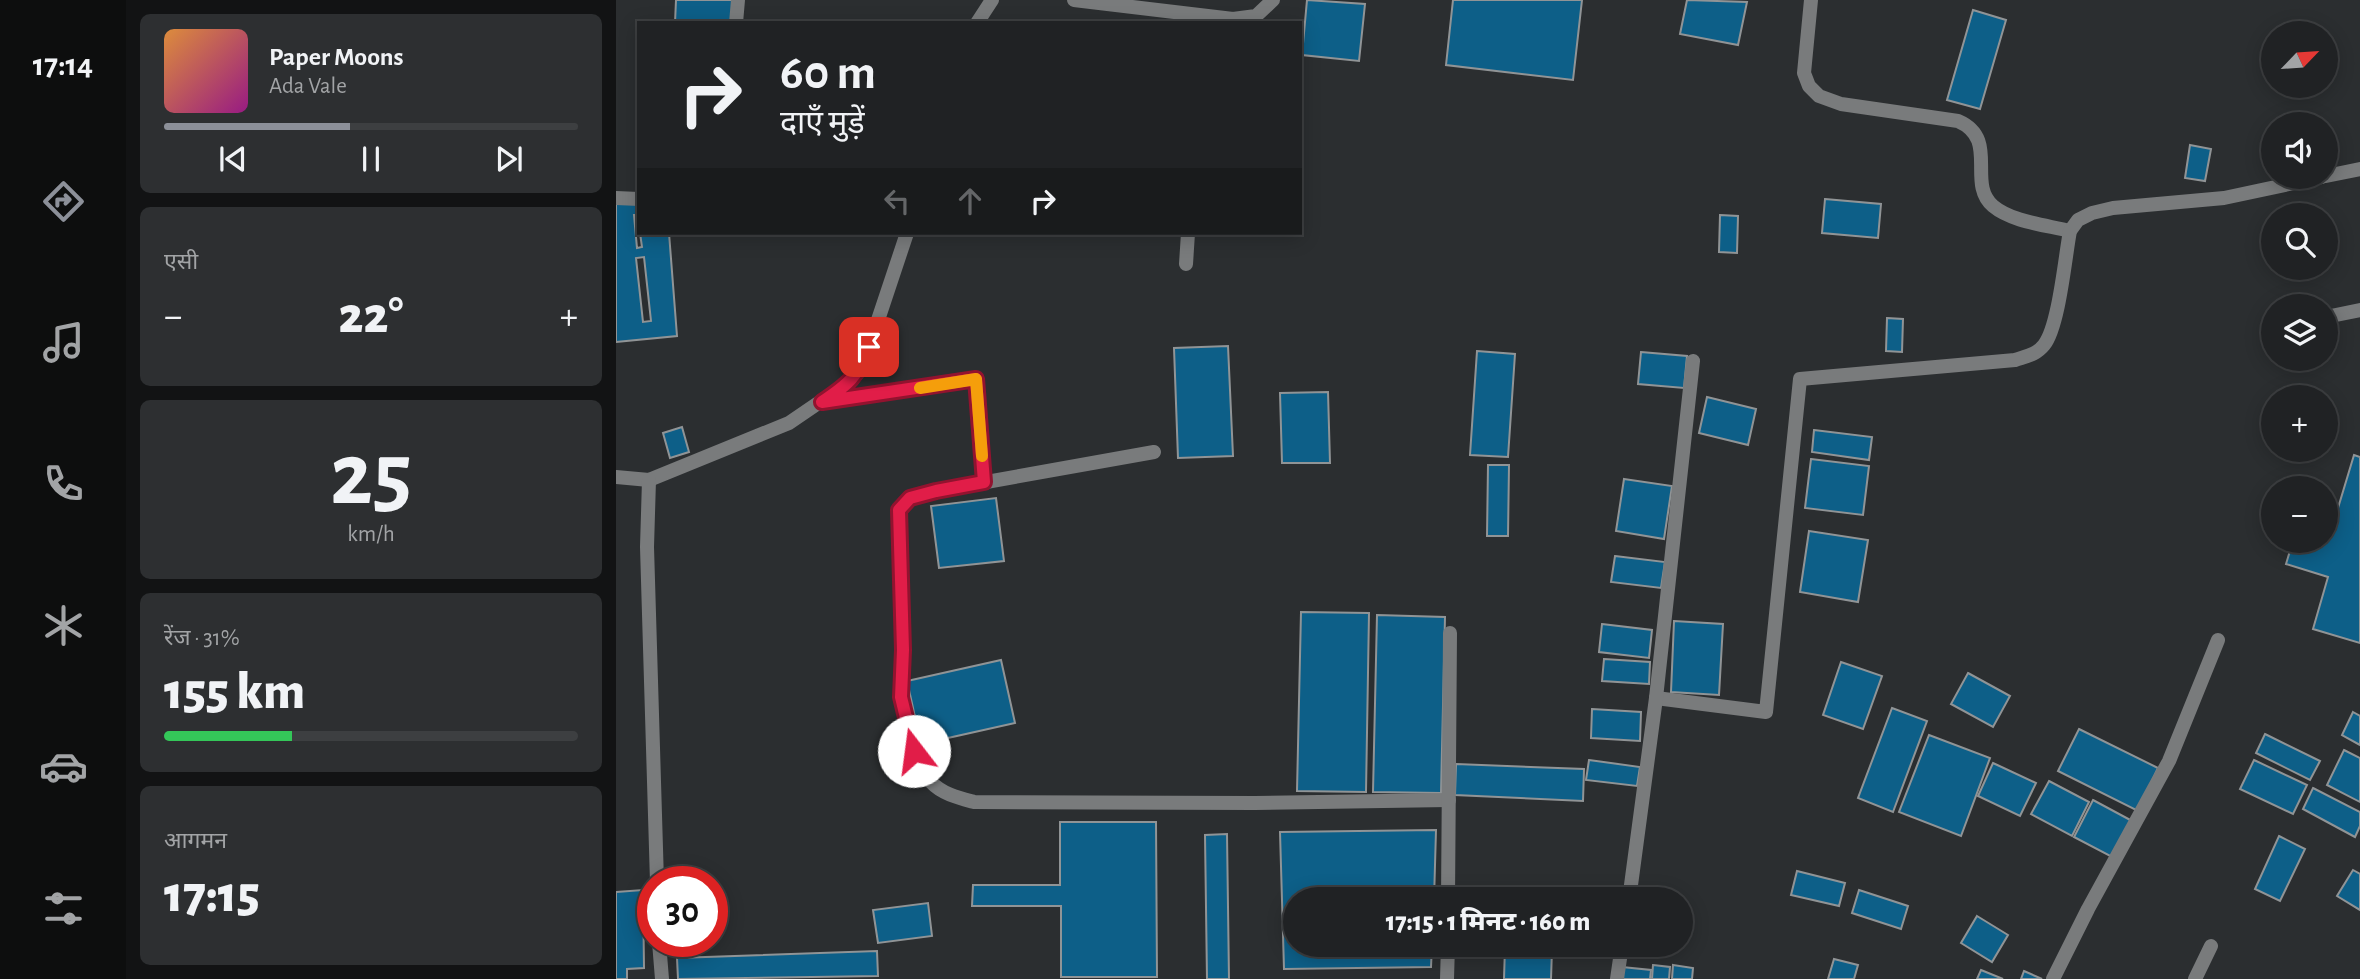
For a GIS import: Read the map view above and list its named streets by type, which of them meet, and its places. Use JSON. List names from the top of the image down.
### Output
{
  "north": "top right",
  "page": {
    "tabs": "17:14",
    "map_buttons": ["+", "−"],
    "turn": ["60 m", "दाएँ मुड़ें"],
    "song": ["Paper Moons", "Ada Vale"],
    "tile": [
      "एसी",
      ["25", "km/h"],
      ["रेंज · 31%", "155 km"],
      ["आगमन", "17:15"]
    ],
    "heat": ["−", "22°", "+"],
    "limit": "30",
    "trip": "17:15 · 1 मिनट · 160 m"
  }
}
